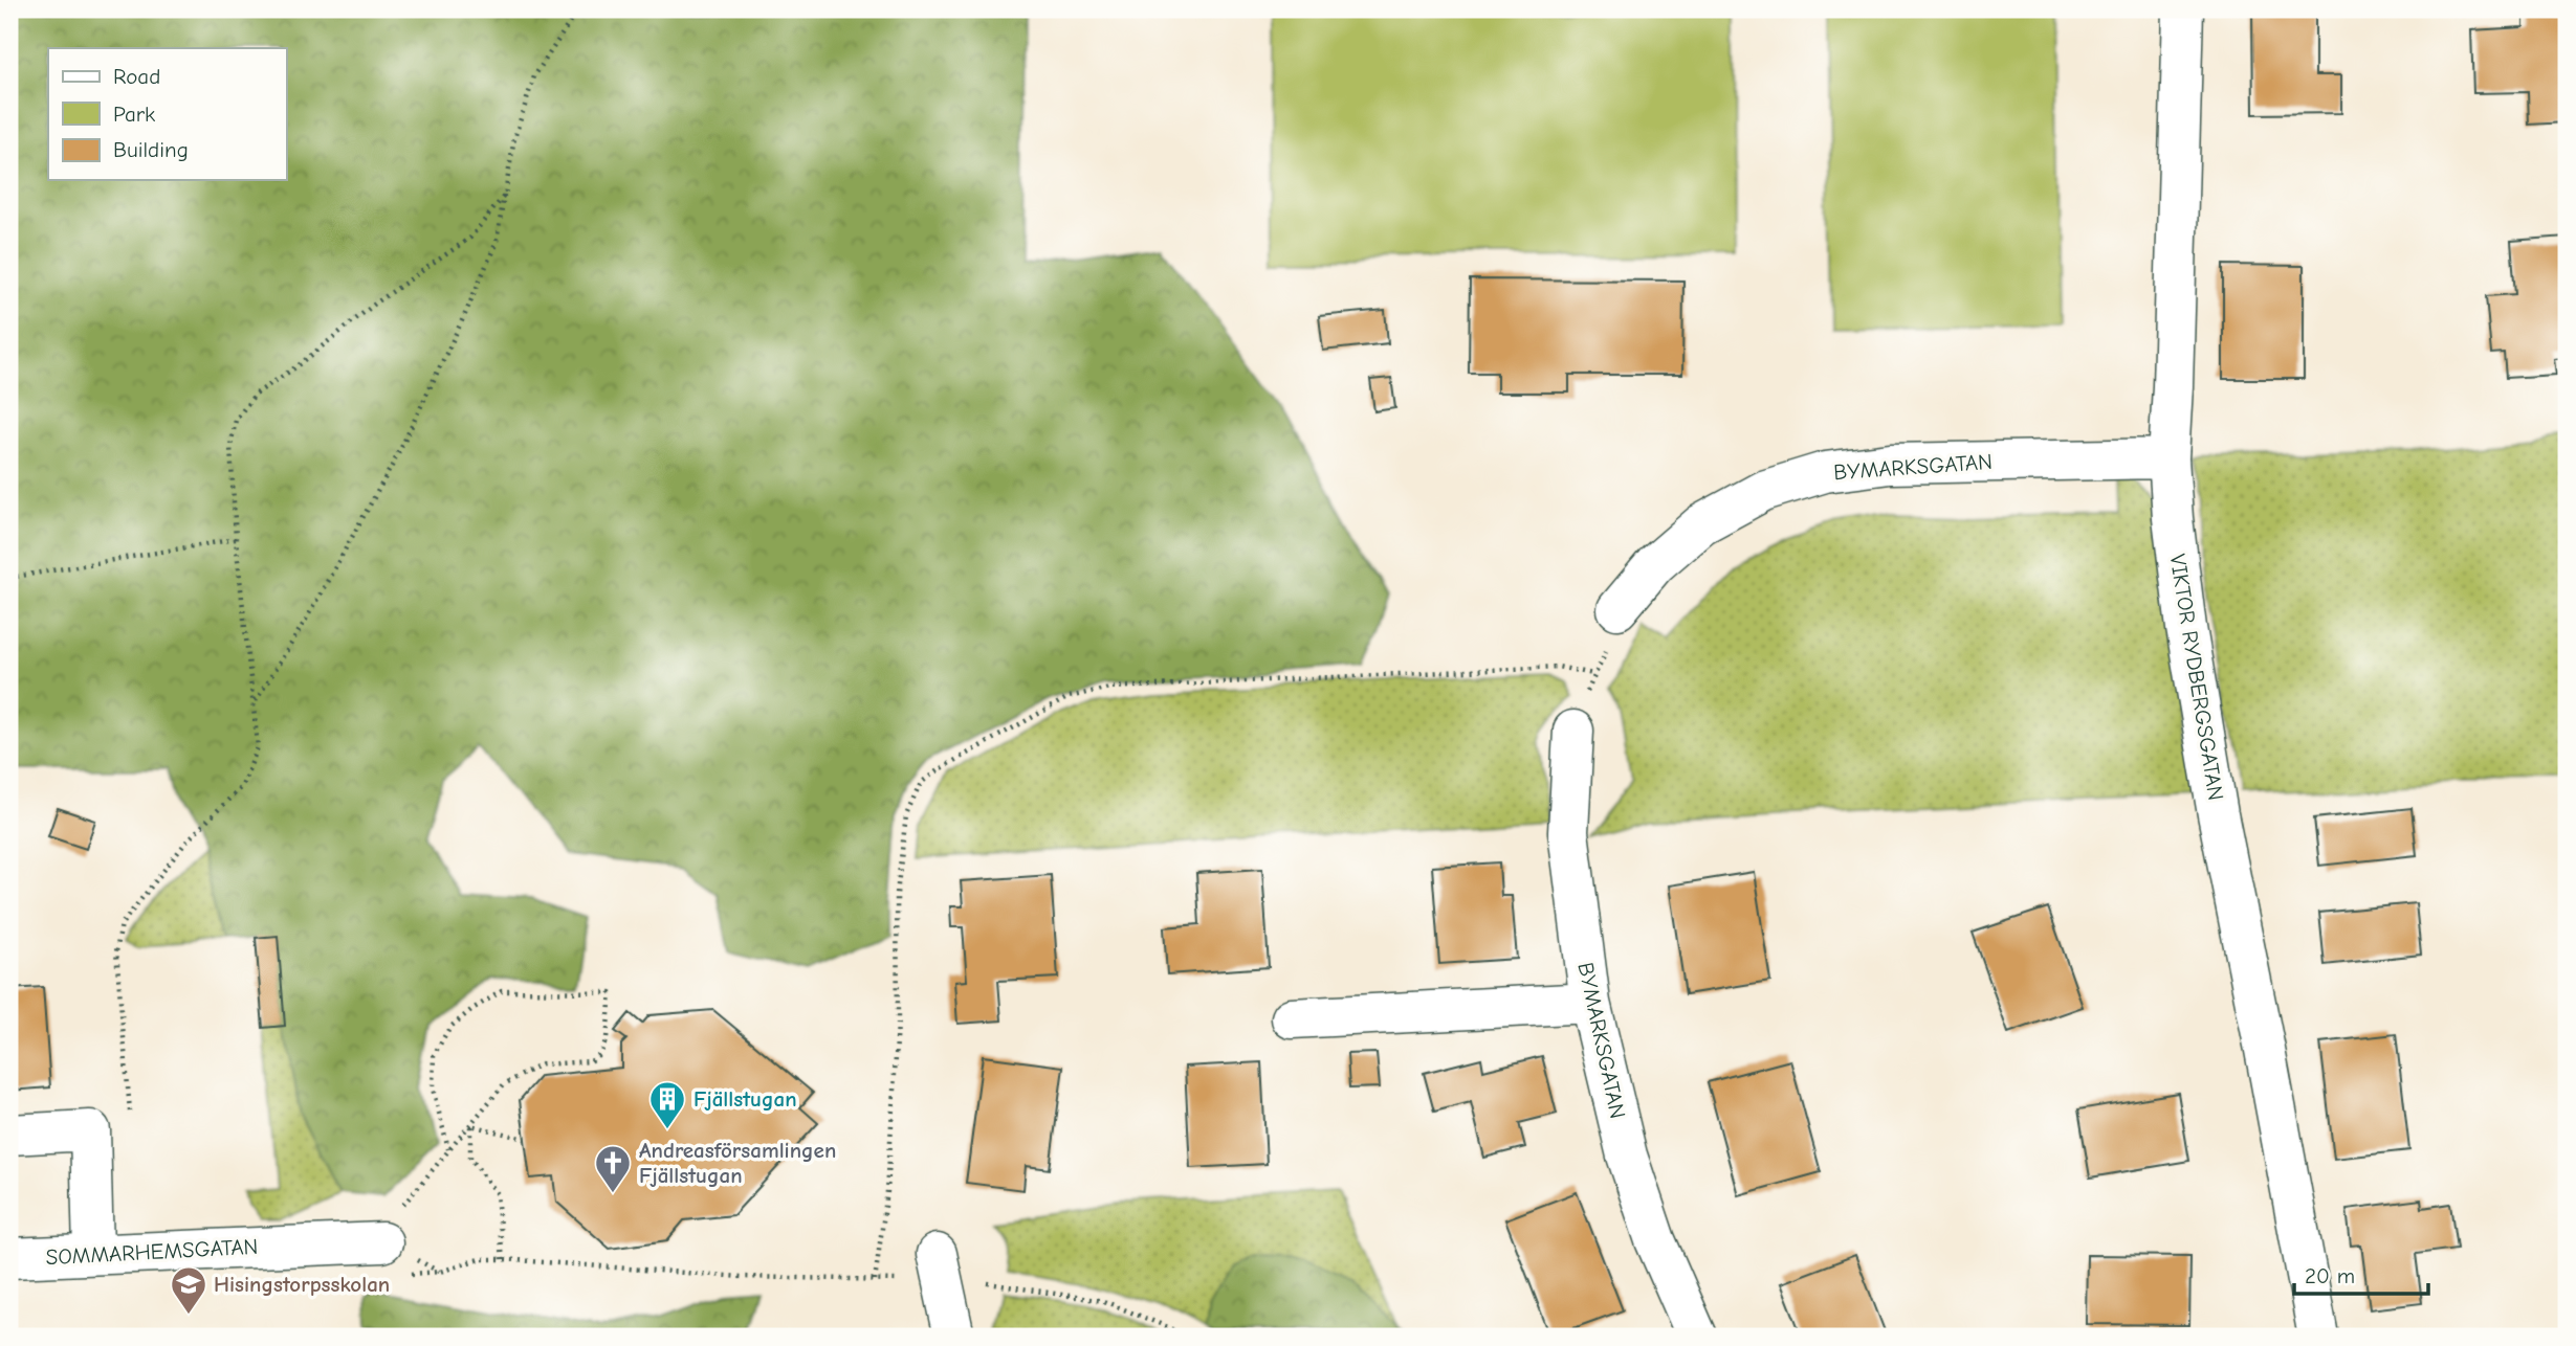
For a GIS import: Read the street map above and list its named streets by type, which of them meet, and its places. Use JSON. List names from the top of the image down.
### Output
{
  "streets": {
    "street": ["BYMARKSGATAN", "VIKTOR RYDBERGSGATAN", "SOMMARHEMSGATAN"]
  },
  "crossings": [
    ["BYMARKSGATAN", "VIKTOR RYDBERGSGATAN"]
  ],
  "places": {
    "building": ["Fjällstugan"],
    "church": ["Andreasförsamlingen Fjällstugan"],
    "school or university": ["Hisingstorpsskolan"]
  },
  "legend": ["Road", "Park", "Building"],
  "scale_bar": "20 m"
}
